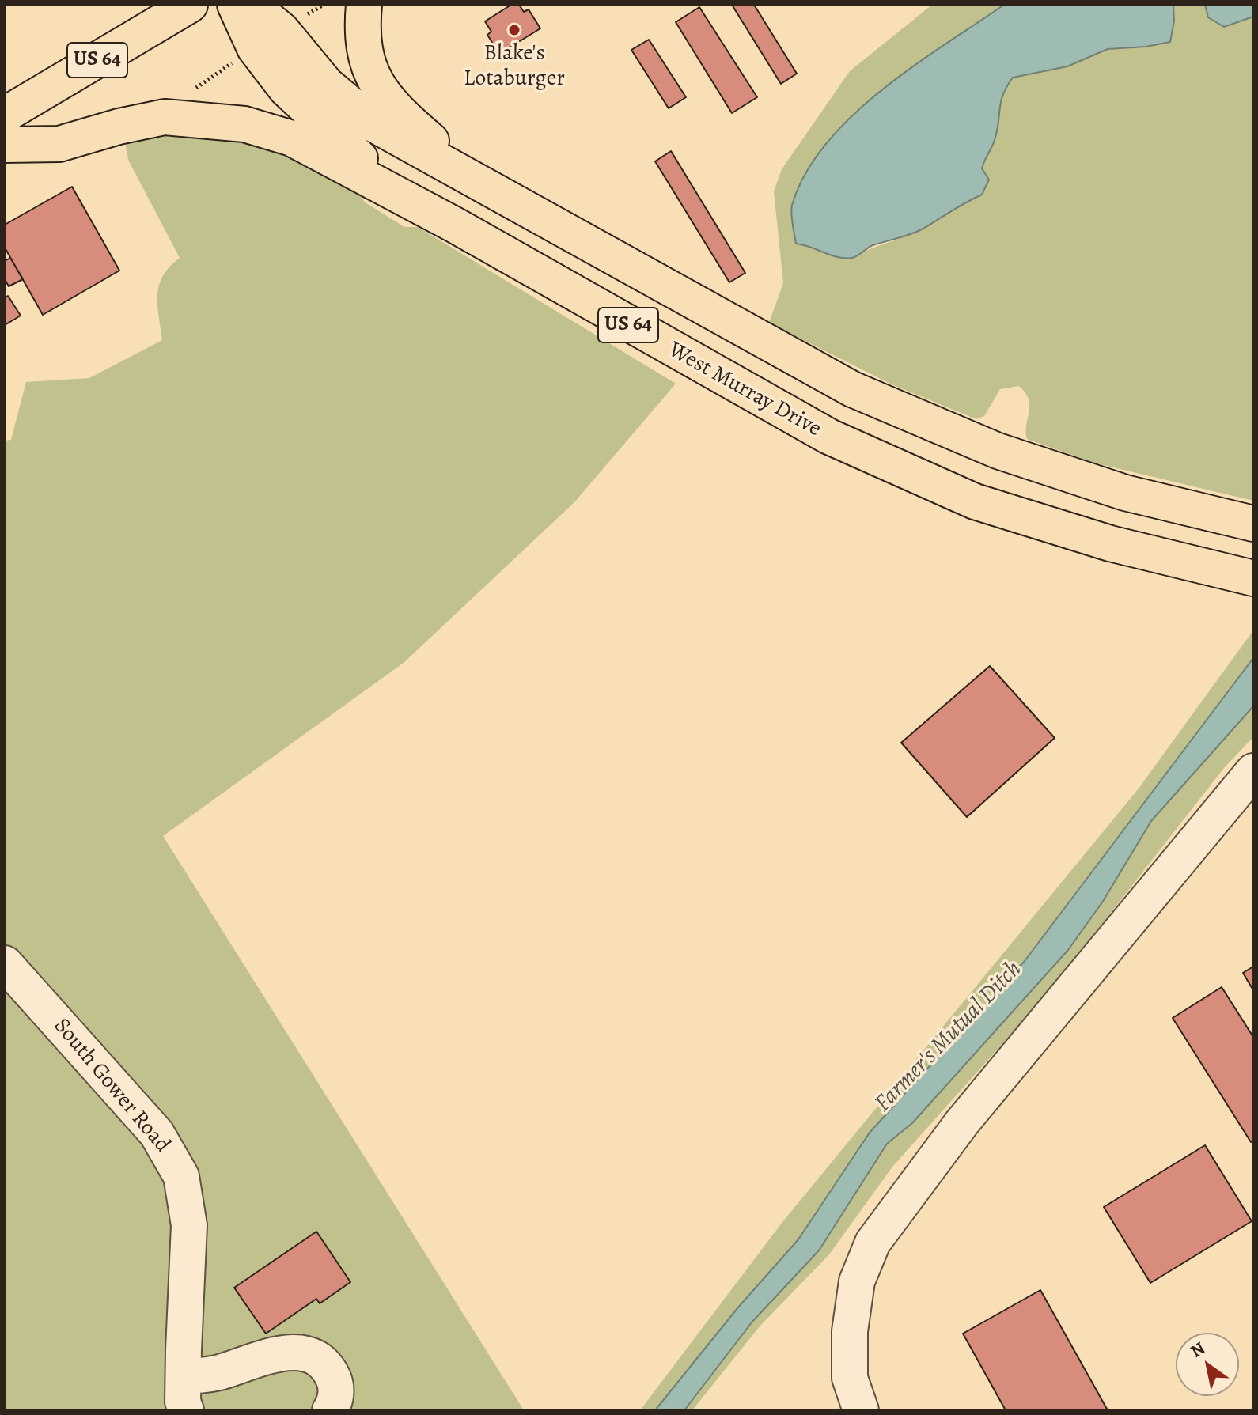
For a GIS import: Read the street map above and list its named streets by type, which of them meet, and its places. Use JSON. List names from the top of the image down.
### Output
{
  "streets": {
    "highway": ["US 64", "West Murray Drive"],
    "lane": ["South Gower Road"]
  },
  "water": ["Farmer's Mutual Ditch"],
  "places": ["Blake's Lotaburger"],
  "north": "top left"
}
